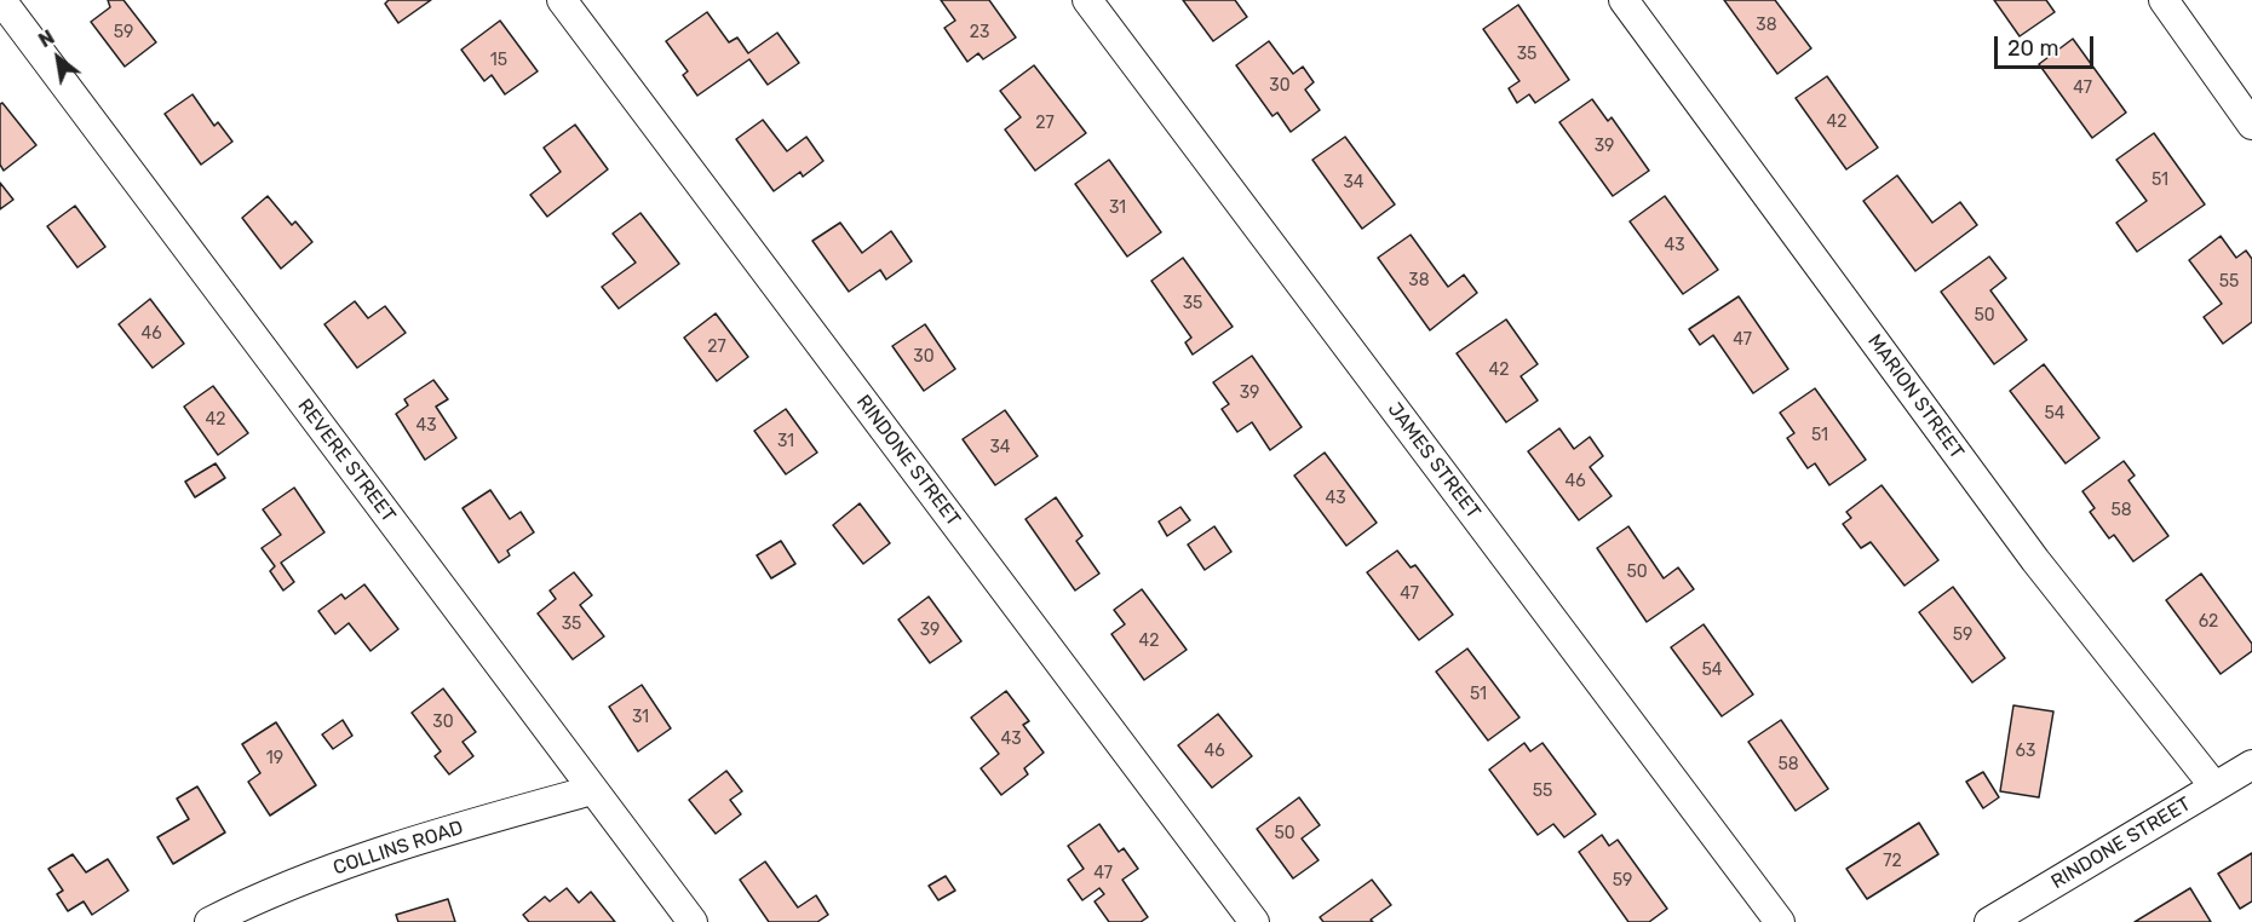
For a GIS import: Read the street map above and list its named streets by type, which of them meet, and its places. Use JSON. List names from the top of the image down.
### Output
{
  "streets": {
    "street": [
      "MARION STREET",
      "REVERE STREET",
      "RINDONE STREET",
      "JAMES STREET",
      "COLLINS ROAD"
    ]
  },
  "crossings": [
    ["MARION STREET", "RINDONE STREET"],
    ["REVERE STREET", "COLLINS ROAD"]
  ],
  "house_numbers": [
    "38",
    "59",
    "23",
    "35",
    "15",
    "30",
    "47",
    "42",
    "27",
    "39",
    "51",
    "34",
    "31",
    "43",
    "38",
    "55",
    "35",
    "50",
    "46",
    "47",
    "27",
    "30",
    "42",
    "39",
    "54",
    "42",
    "43",
    "51",
    "31",
    "34",
    "46",
    "43",
    "58",
    "50",
    "47",
    "62",
    "35",
    "39",
    "59",
    "42",
    "54",
    "51",
    "31",
    "30",
    "43",
    "46",
    "63",
    "19",
    "58",
    "55",
    "50",
    "72",
    "47",
    "59"
  ],
  "scale_bar": "20 m",
  "north": "top left"
}
